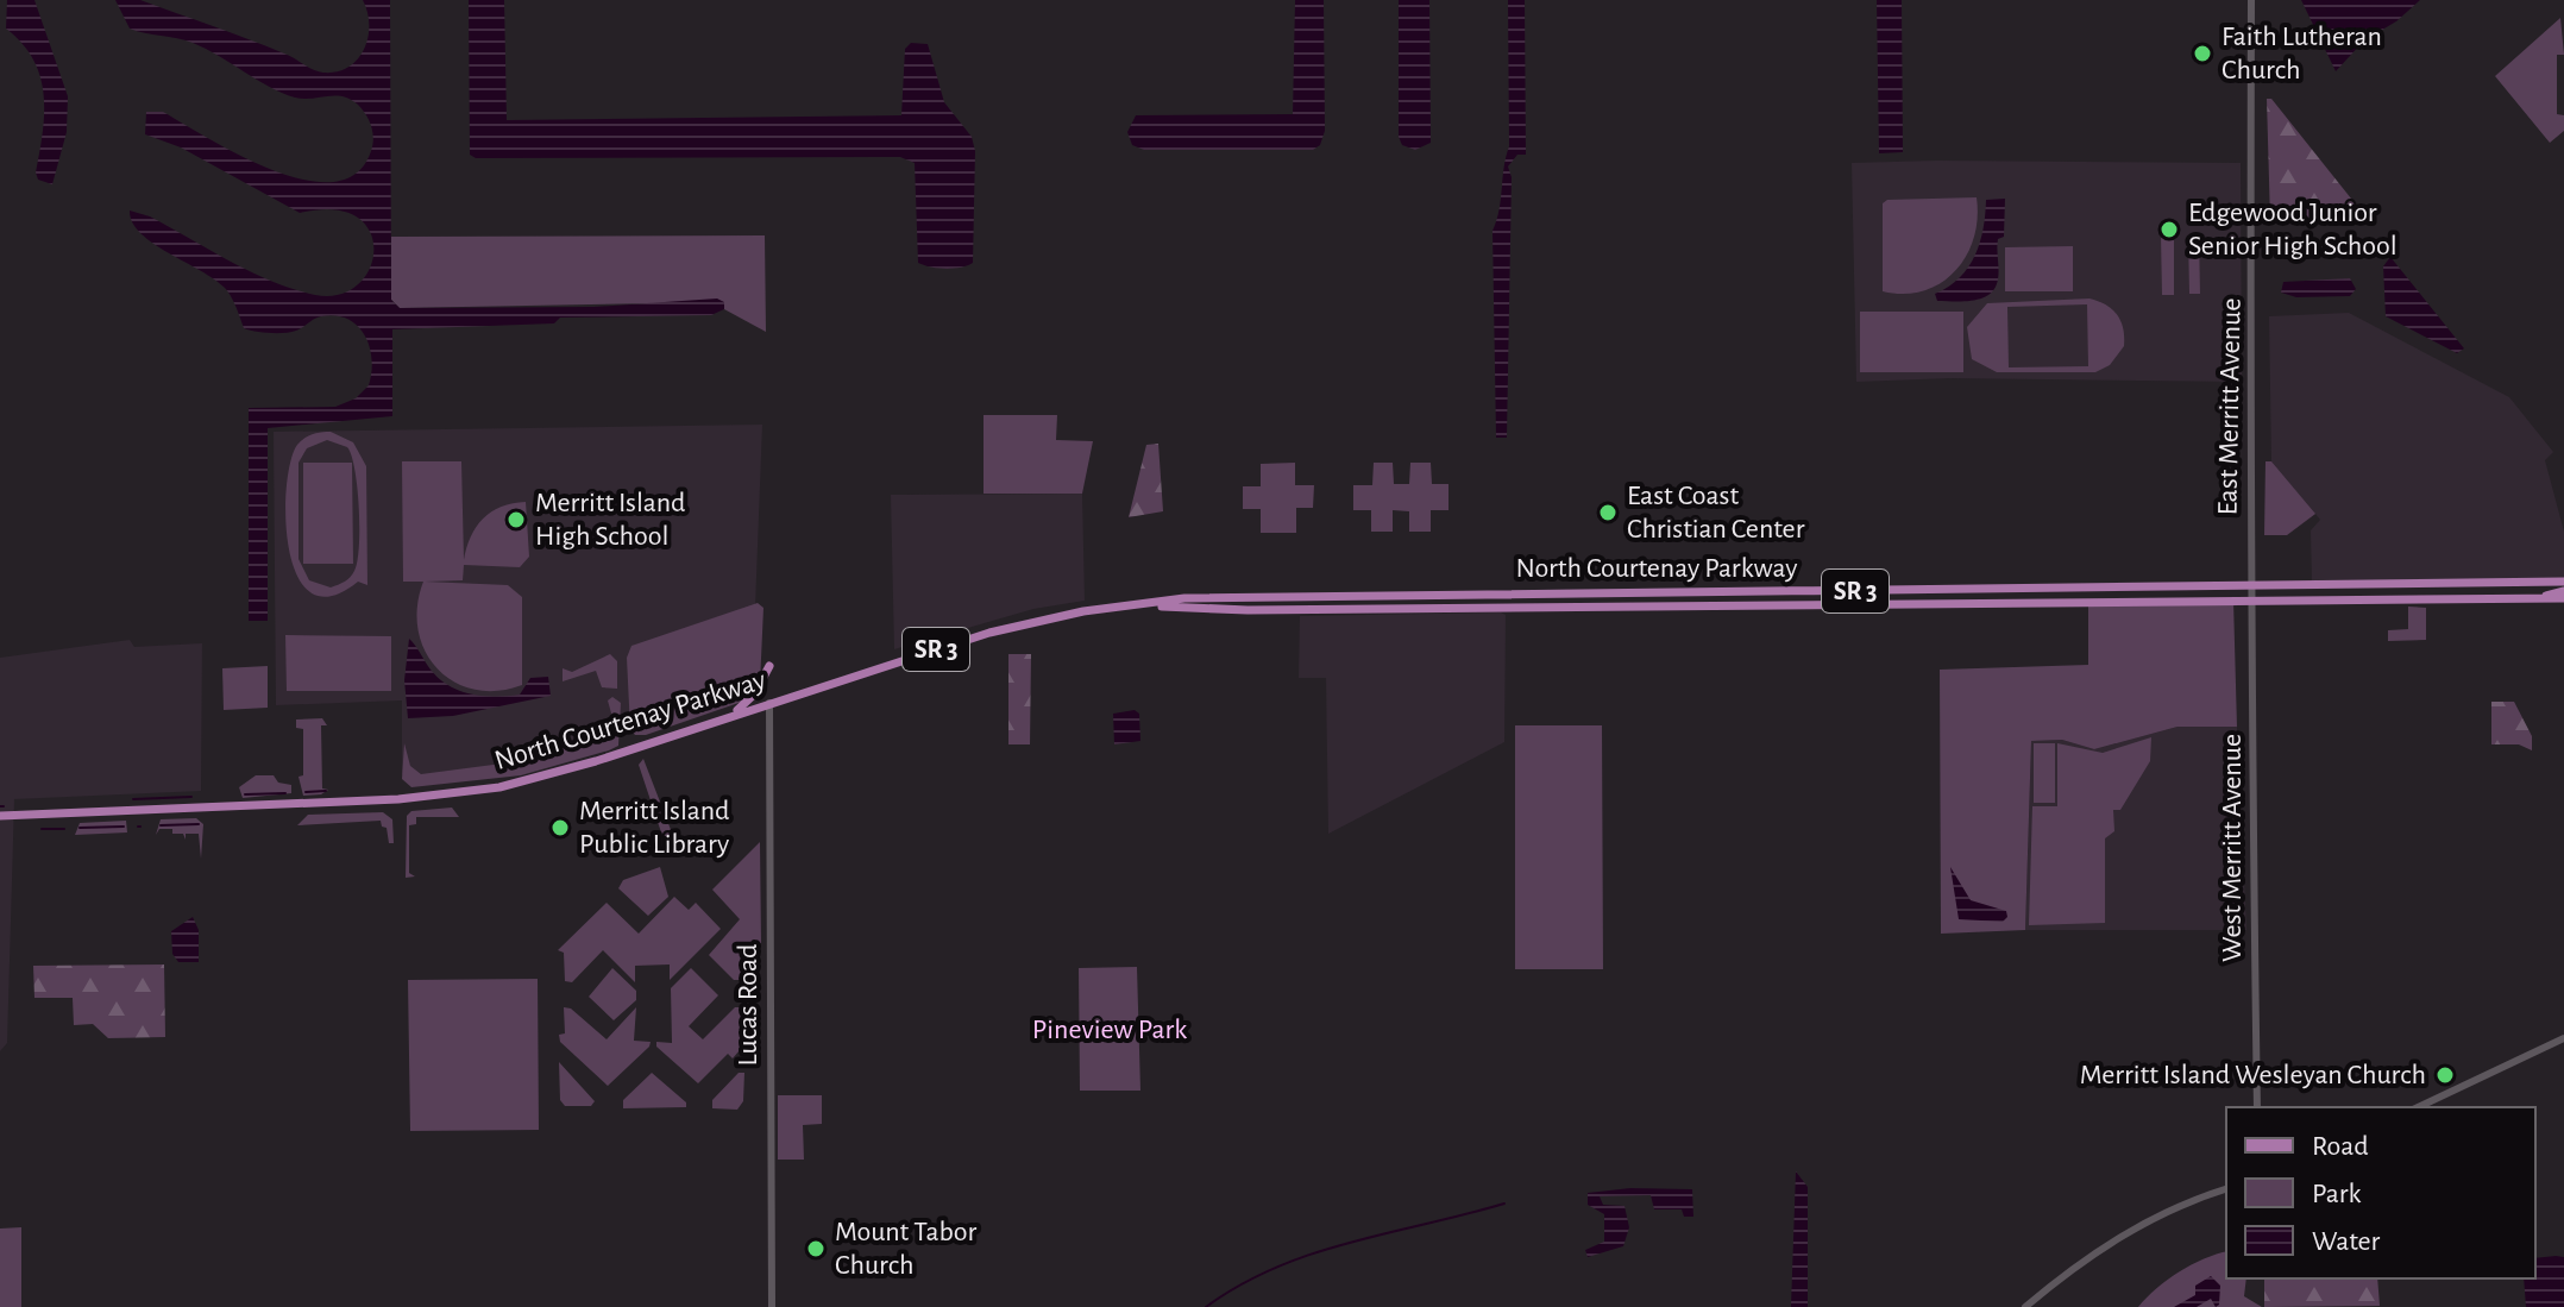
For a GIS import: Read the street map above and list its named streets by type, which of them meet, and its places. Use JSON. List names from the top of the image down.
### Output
{
  "streets": {
    "main road": ["North Courtenay Parkway", "SR 3"],
    "street": ["East Merritt Avenue", "West Merritt Avenue", "Lucas Road"]
  },
  "crossings": [
    ["East Merritt Avenue", "North Courtenay Parkway"],
    ["East Merritt Avenue", "West Merritt Avenue"],
    ["North Courtenay Parkway", "West Merritt Avenue"],
    ["North Courtenay Parkway", "Lucas Road"]
  ],
  "parks": ["Pineview Park"],
  "places": [
    "Faith Lutheran Church",
    "Edgewood Junior Senior High School",
    "East Coast Christian Center",
    "Merritt Island High School",
    "Merritt Island Public Library",
    "Merritt Island Wesleyan Church",
    "Mount Tabor Church"
  ],
  "legend": ["Road", "Park", "Water"]
}
